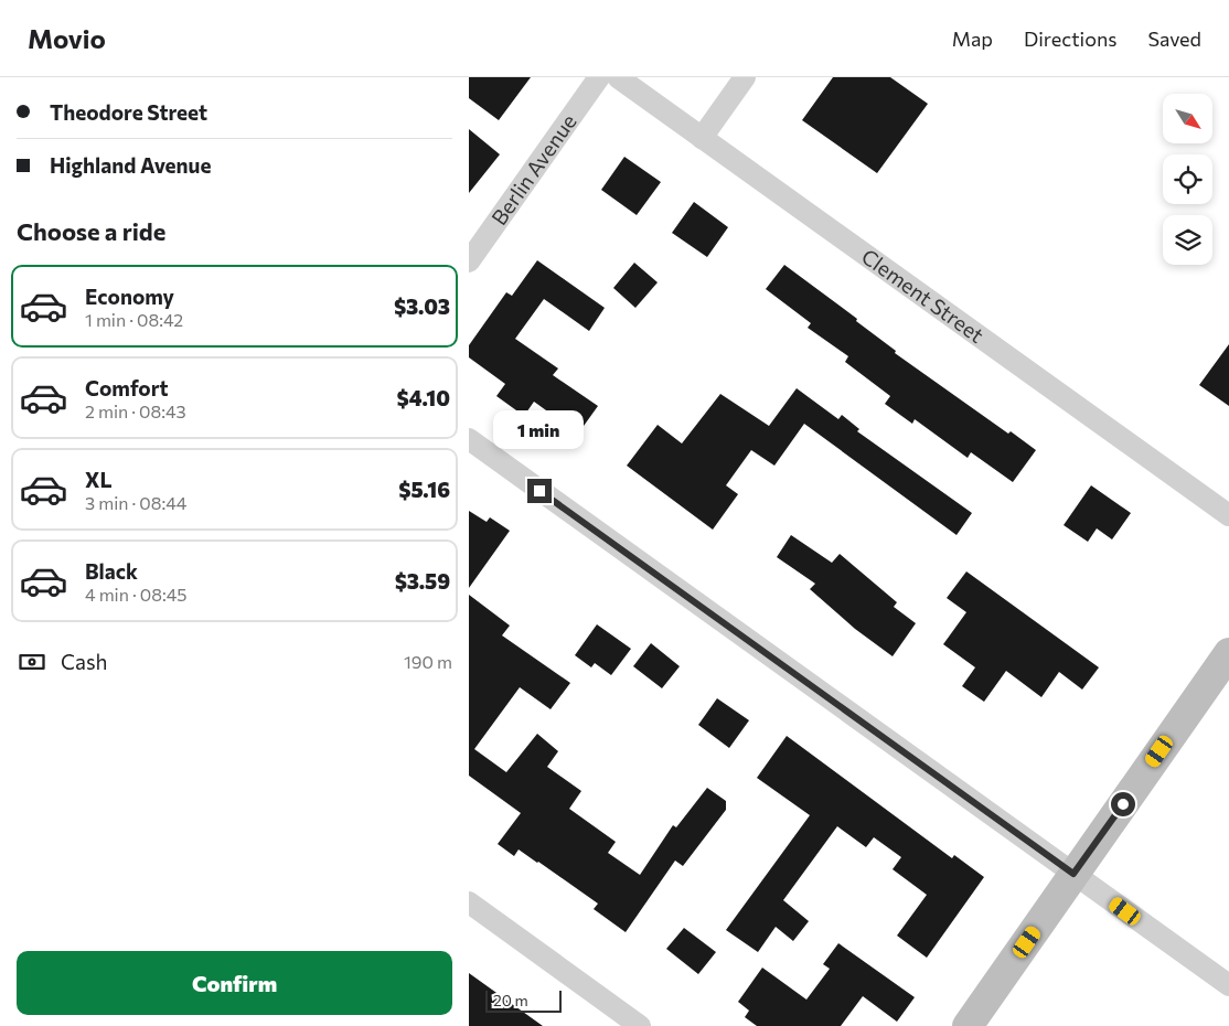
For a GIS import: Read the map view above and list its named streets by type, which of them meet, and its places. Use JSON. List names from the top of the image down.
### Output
{
  "streets": {
    "street": ["Berlin Avenue", "Clement Street"]
  },
  "scale_bar": "20 m",
  "north": "bottom right",
  "page": {
    "header": "Movio",
    "nav": ["Map", "Directions", "Saved"],
    "banner": ["Theodore Street", "Highland Avenue"],
    "heading": "Choose a ride",
    "list": [
      {
        "name": "Economy",
        "note": "1 min · 08:42",
        "value": "$3.03"
      },
      {
        "name": "Comfort",
        "note": "2 min · 08:43",
        "value": "$4.10"
      },
      {
        "name": "XL",
        "note": "3 min · 08:44",
        "value": "$5.16"
      },
      {
        "name": "Black",
        "note": "4 min · 08:45",
        "value": "$3.59"
      }
    ],
    "bubble": "1 min",
    "pay": ["Cash", "190 m"],
    "buttons": "Confirm",
    "scale": "20 m"
  }
}
